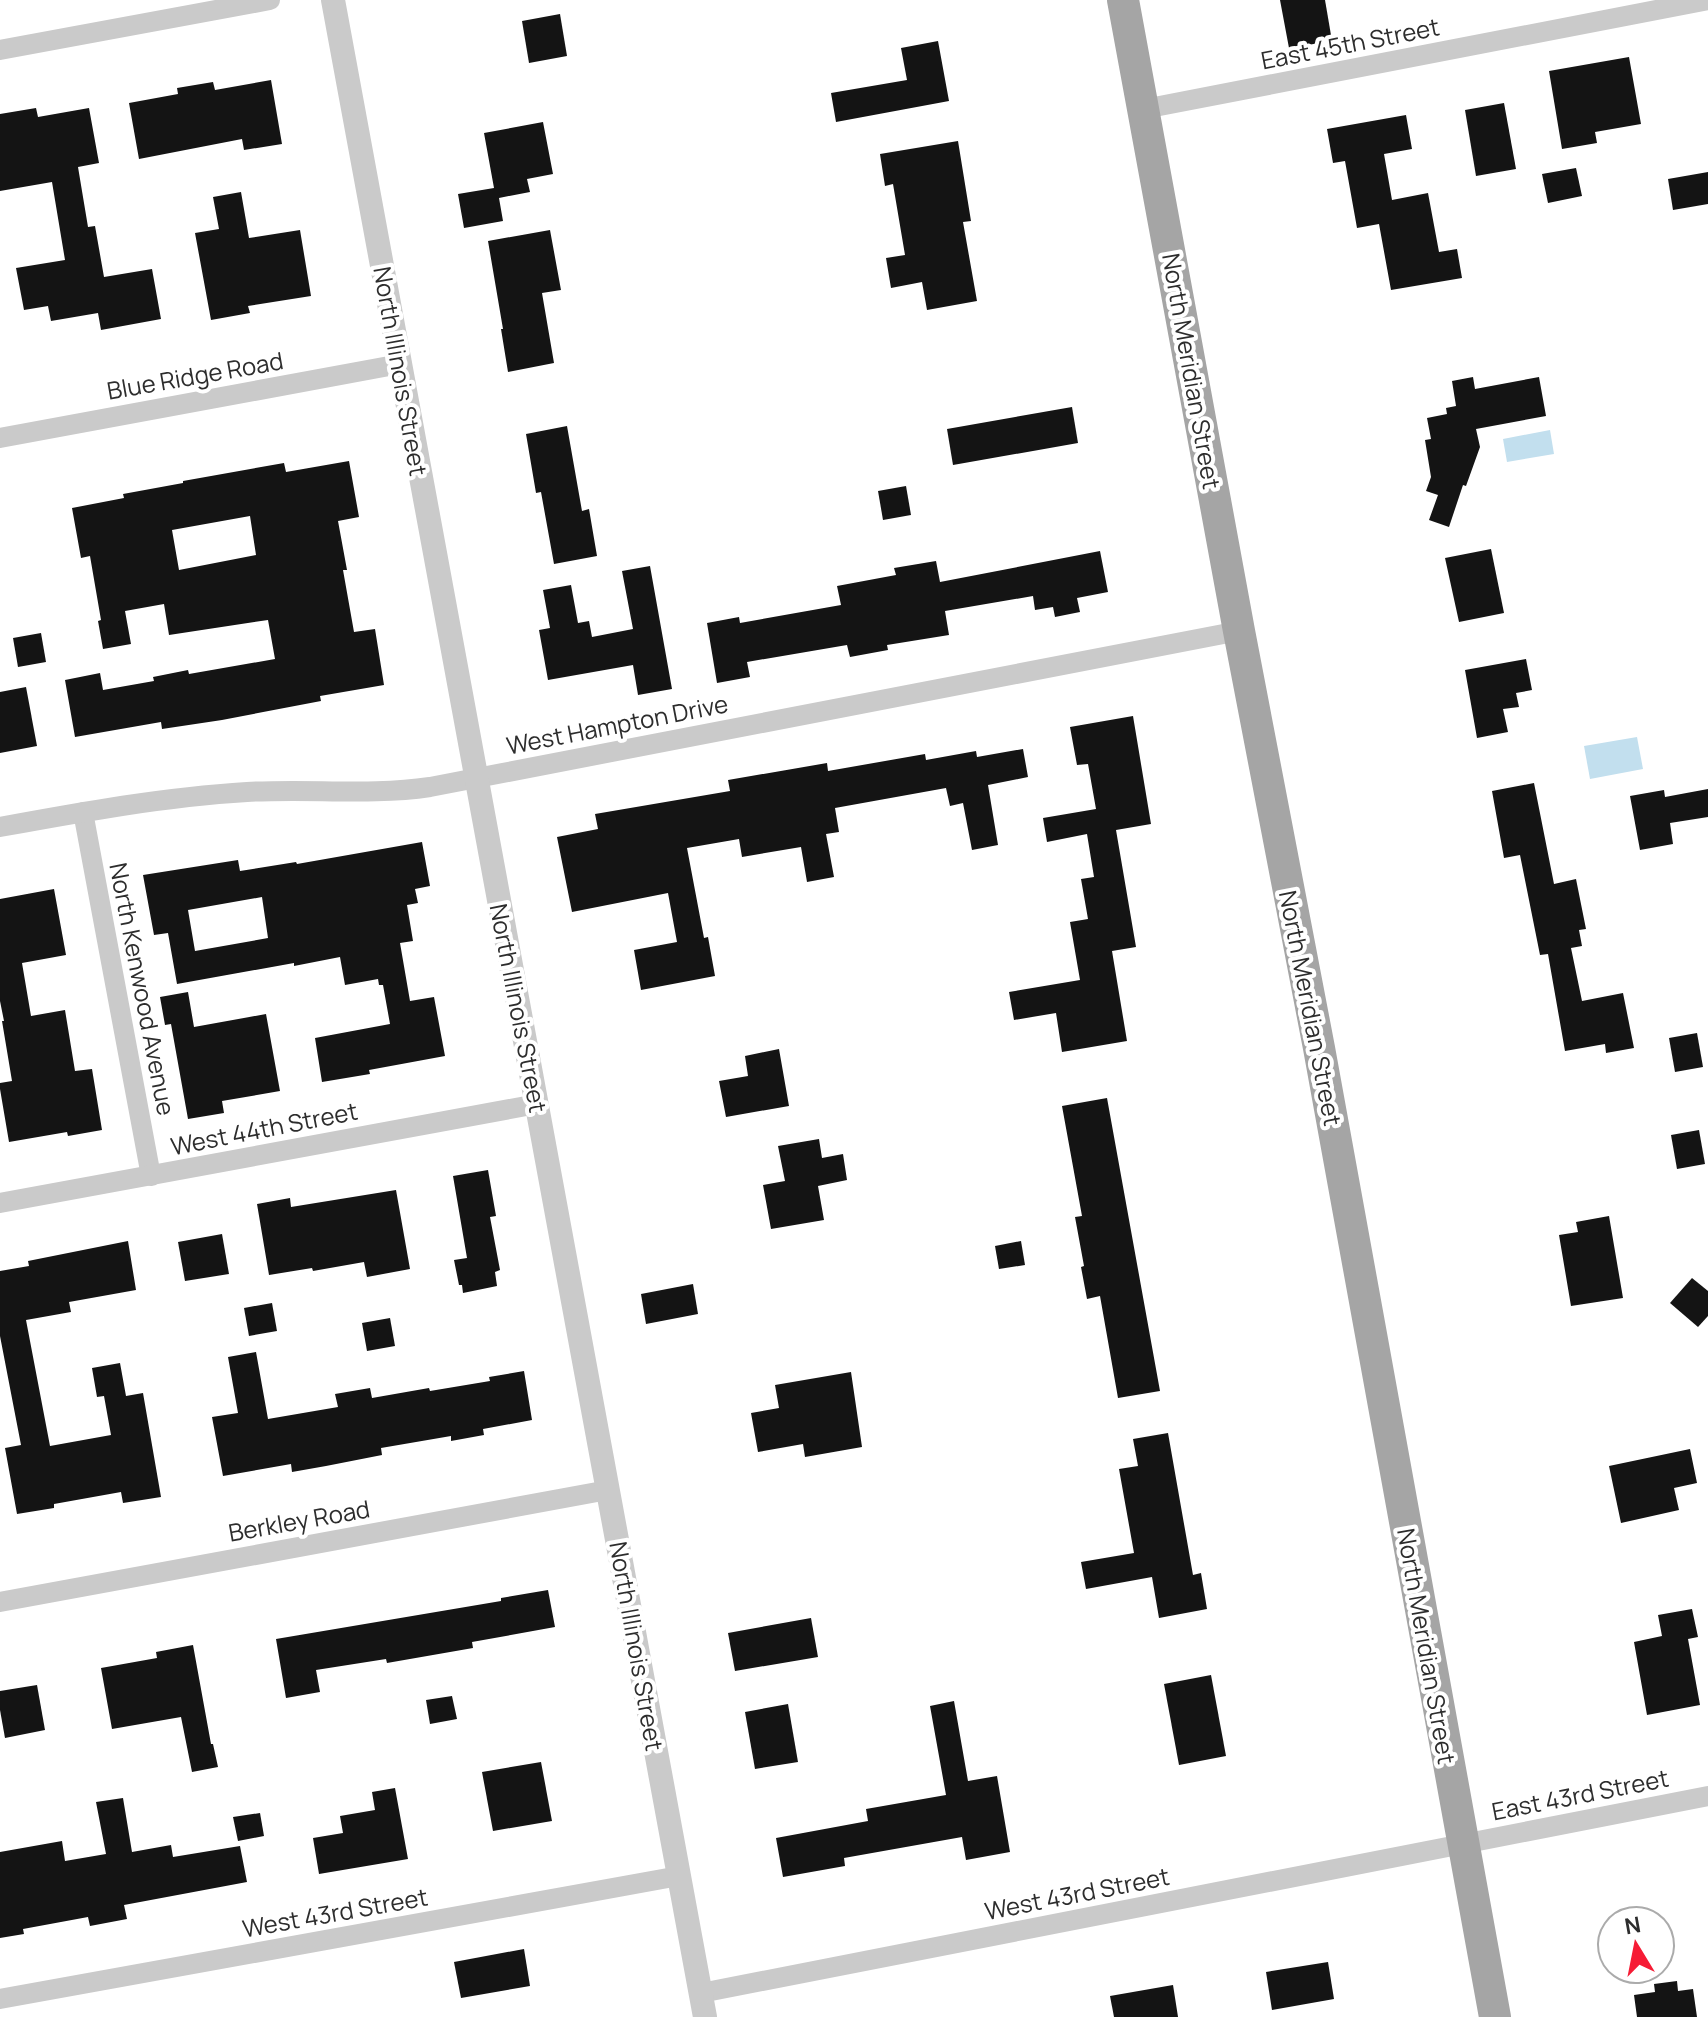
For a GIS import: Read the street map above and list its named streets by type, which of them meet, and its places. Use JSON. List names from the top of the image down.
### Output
{
  "streets": {
    "main road": ["North Meridian Street"],
    "street": [
      "East 45th Street",
      "North Illinois Street",
      "Blue Ridge Road",
      "West Hampton Drive",
      "North Kenwood Avenue",
      "West 44th Street",
      "Berkley Road",
      "East 43rd Street",
      "West 43rd Street"
    ]
  },
  "crossings": [
    ["East 45th Street", "North Meridian Street"],
    ["North Illinois Street", "Blue Ridge Road"],
    ["North Illinois Street", "West Hampton Drive"],
    ["North Illinois Street", "West 44th Street"],
    ["North Illinois Street", "Berkley Road"],
    ["North Illinois Street", "West 43rd Street"],
    ["North Meridian Street", "West Hampton Drive"],
    ["North Meridian Street", "East 43rd Street"],
    ["North Meridian Street", "West 43rd Street"],
    ["West Hampton Drive", "North Kenwood Avenue"],
    ["North Kenwood Avenue", "West 44th Street"],
    ["East 43rd Street", "West 43rd Street"]
  ],
  "north": "top"
}
